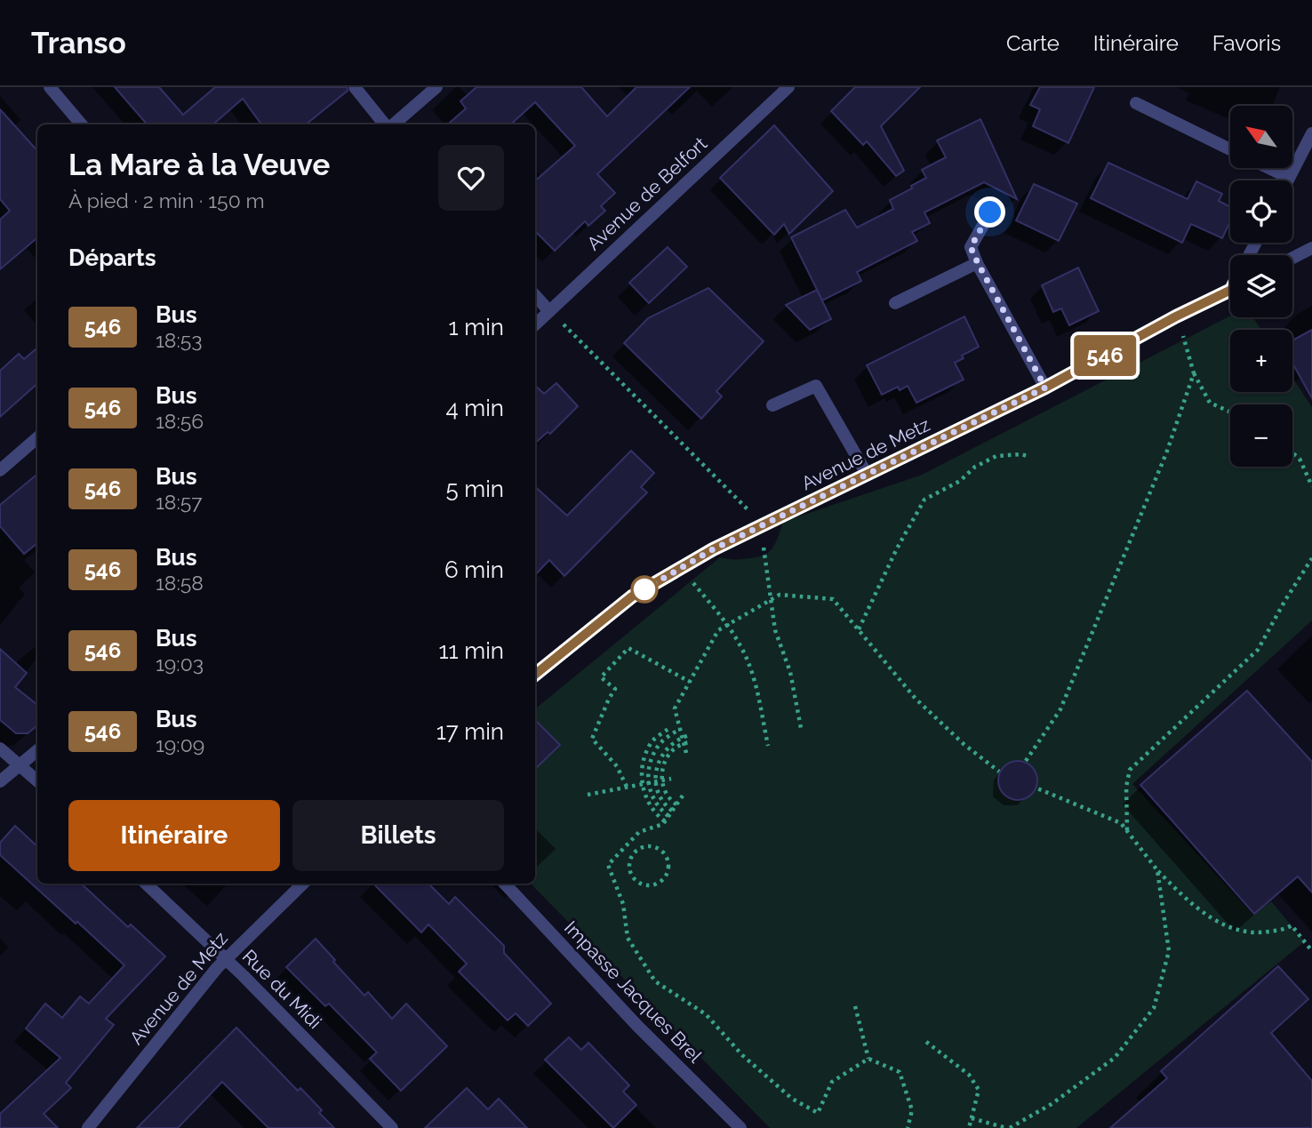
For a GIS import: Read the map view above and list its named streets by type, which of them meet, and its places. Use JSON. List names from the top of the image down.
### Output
{
  "streets": {
    "street": [
      "Avenue de Belfort",
      "Avenue de Metz",
      "Rue du Midi",
      "Impasse Jacques Brel"
    ]
  },
  "crossings": [
    ["Avenue de Metz", "Rue du Midi"]
  ],
  "lines": ["bus line 546"],
  "north": "top left",
  "page": {
    "header": "Transo",
    "nav": ["Carte", "Itinéraire", "Favoris"],
    "on_map": "546",
    "map_buttons": ["+", "−"],
    "heading": [
      ["La Mare à la Veuve", "À pied · 2 min · 150 m"],
      "Départs"
    ],
    "list": [
      {
        "mark": "546",
        "name": "Bus",
        "note": "18:53",
        "value": "1 min"
      },
      {
        "mark": "546",
        "name": "Bus",
        "note": "18:56",
        "value": "4 min"
      },
      {
        "mark": "546",
        "name": "Bus",
        "note": "18:57",
        "value": "5 min"
      },
      {
        "mark": "546",
        "name": "Bus",
        "note": "18:58",
        "value": "6 min"
      },
      {
        "mark": "546",
        "name": "Bus",
        "note": "19:03",
        "value": "11 min"
      },
      {
        "mark": "546",
        "name": "Bus",
        "note": "19:09",
        "value": "17 min"
      }
    ],
    "buttons": ["Itinéraire", "Billets"]
  }
}
